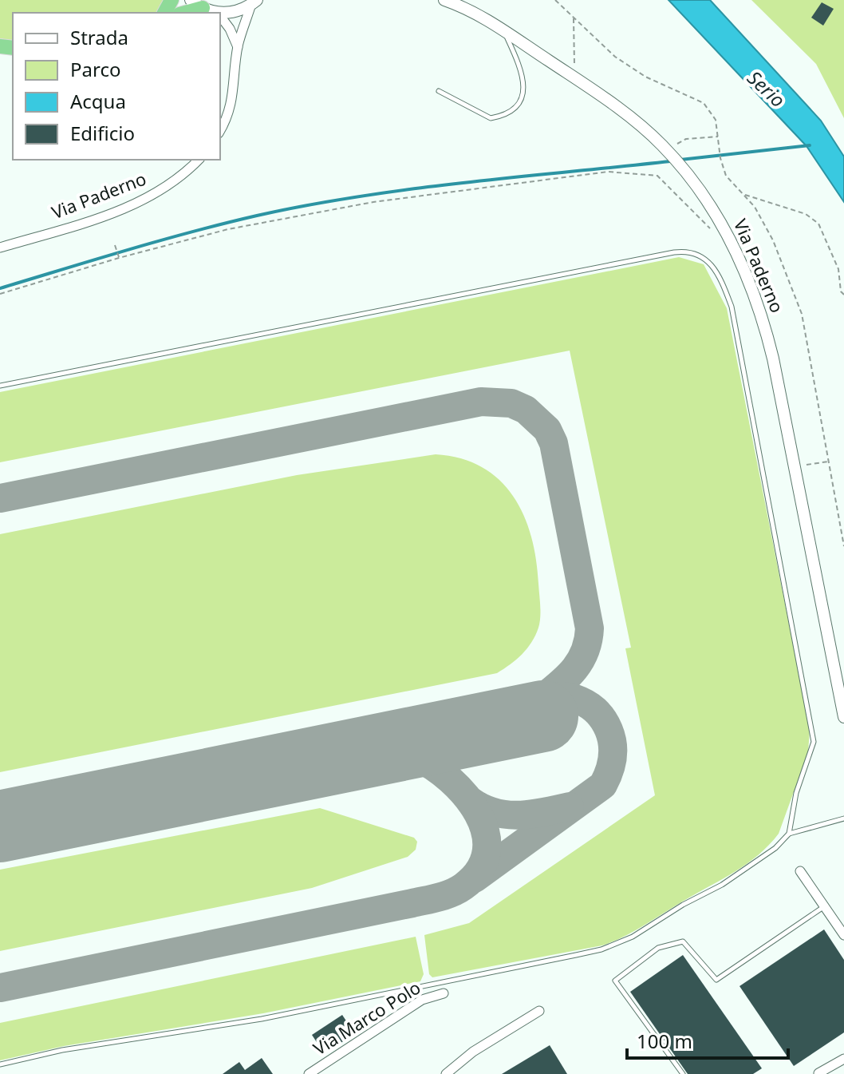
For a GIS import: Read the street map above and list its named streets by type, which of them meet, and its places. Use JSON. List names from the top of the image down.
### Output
{
  "streets": {
    "street": ["Via Paderno", "Via Marco Polo"]
  },
  "water": ["Serio"],
  "legend": [
    "Strada",
    "Parco",
    "Acqua",
    "Edificio"
  ],
  "scale_bar": "100 m"
}
